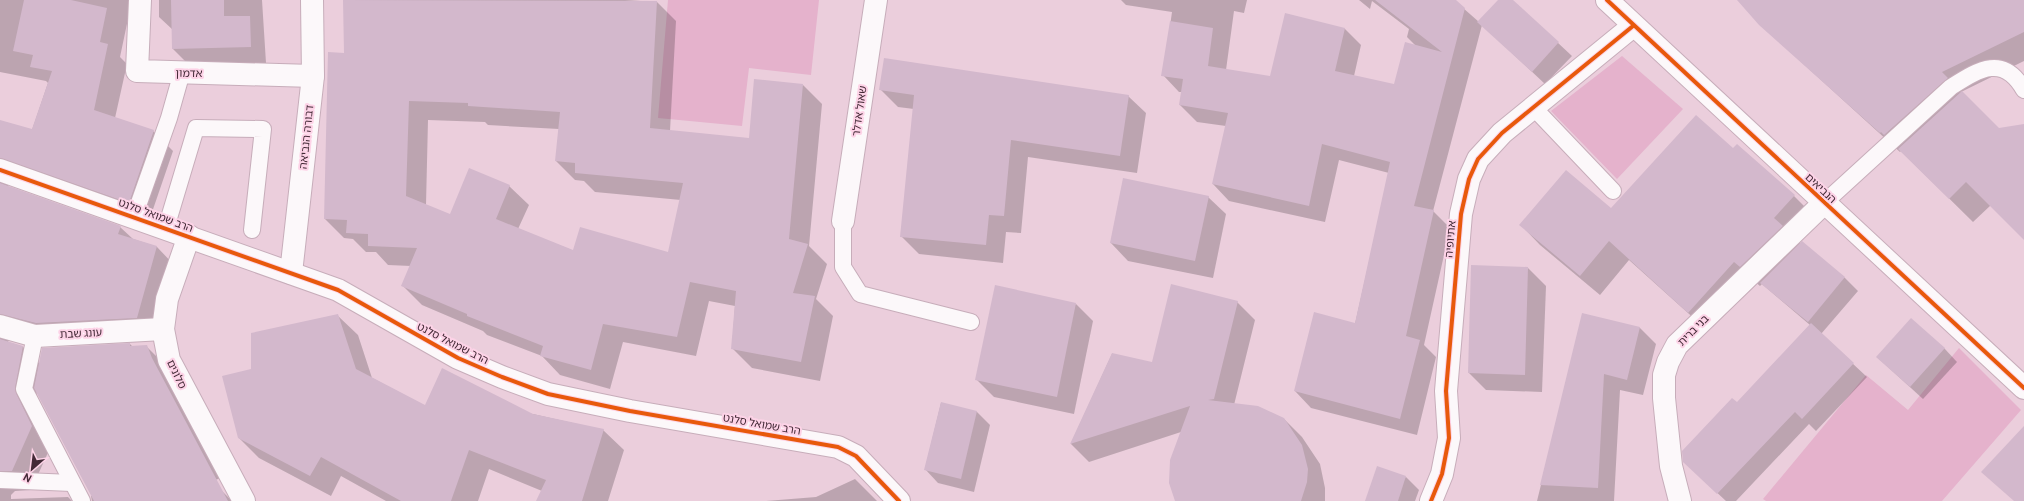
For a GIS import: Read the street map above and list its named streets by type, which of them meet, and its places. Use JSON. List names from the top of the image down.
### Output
{
  "streets": {
    "street": [
      "אדמון",
      "שאול אדלר",
      "דבורה הנביאה",
      "הנביאים",
      "הרב שמואל סלנט",
      "אתיופיה",
      "בני ברית",
      "עונג שבת",
      "סלונים"
    ]
  },
  "crossings": [
    ["אדמון", "דבורה הנביאה"],
    ["דבורה הנביאה", "הרב שמואל סלנט"],
    ["הנביאים", "אתיופיה"],
    ["הנביאים", "בני ברית"],
    ["הרב שמואל סלנט", "סלונים"],
    ["עונג שבת", "סלונים"]
  ],
  "north": "bottom left"
}
